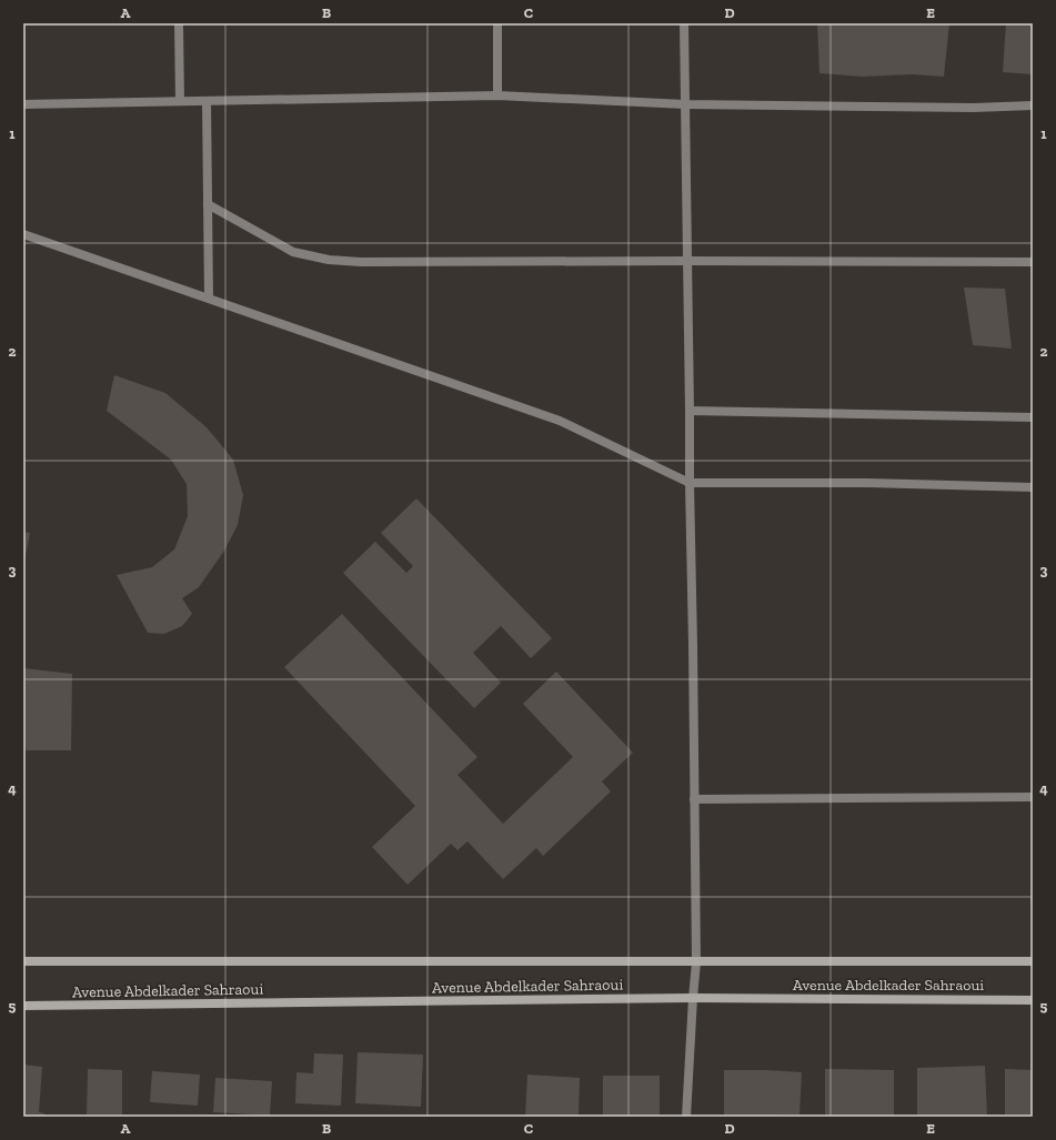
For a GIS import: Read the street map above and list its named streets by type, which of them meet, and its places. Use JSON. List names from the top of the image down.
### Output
{
  "streets": {
    "main road": ["Avenue Abdelkader Sahraoui"]
  },
  "grid": {
    "columns": [
      "A",
      "B",
      "C",
      "D",
      "E"
    ],
    "rows": [
      "1",
      "2",
      "3",
      "4",
      "5"
    ]
  }
}
